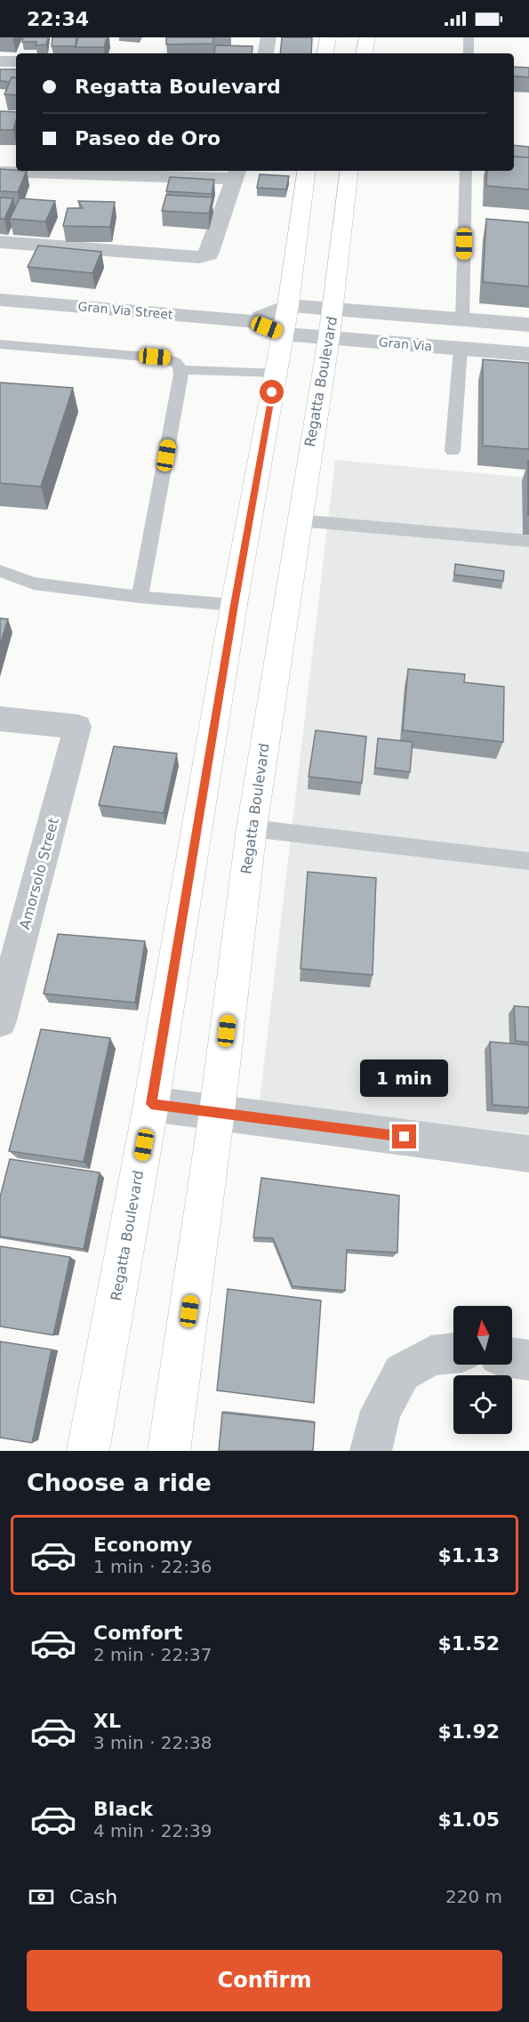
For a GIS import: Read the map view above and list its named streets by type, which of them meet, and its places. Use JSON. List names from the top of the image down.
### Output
{
  "streets": {
    "street": [
      "Gran Via Street",
      "Gran Via",
      "Regatta Boulevard",
      "Amorsolo Street"
    ]
  },
  "crossings": [
    ["Gran Via Street", "Gran Via"],
    ["Gran Via Street", "Regatta Boulevard"],
    ["Gran Via", "Regatta Boulevard"]
  ],
  "north": "top",
  "page": {
    "status": "22:34",
    "banner": ["Regatta Boulevard", "Paseo de Oro"],
    "bubble": "1 min",
    "heading": "Choose a ride",
    "list": [
      {
        "name": "Economy",
        "note": "1 min · 22:36",
        "value": "$1.13"
      },
      {
        "name": "Comfort",
        "note": "2 min · 22:37",
        "value": "$1.52"
      },
      {
        "name": "XL",
        "note": "3 min · 22:38",
        "value": "$1.92"
      },
      {
        "name": "Black",
        "note": "4 min · 22:39",
        "value": "$1.05"
      }
    ],
    "pay": ["Cash", "220 m"],
    "buttons": "Confirm"
  }
}
